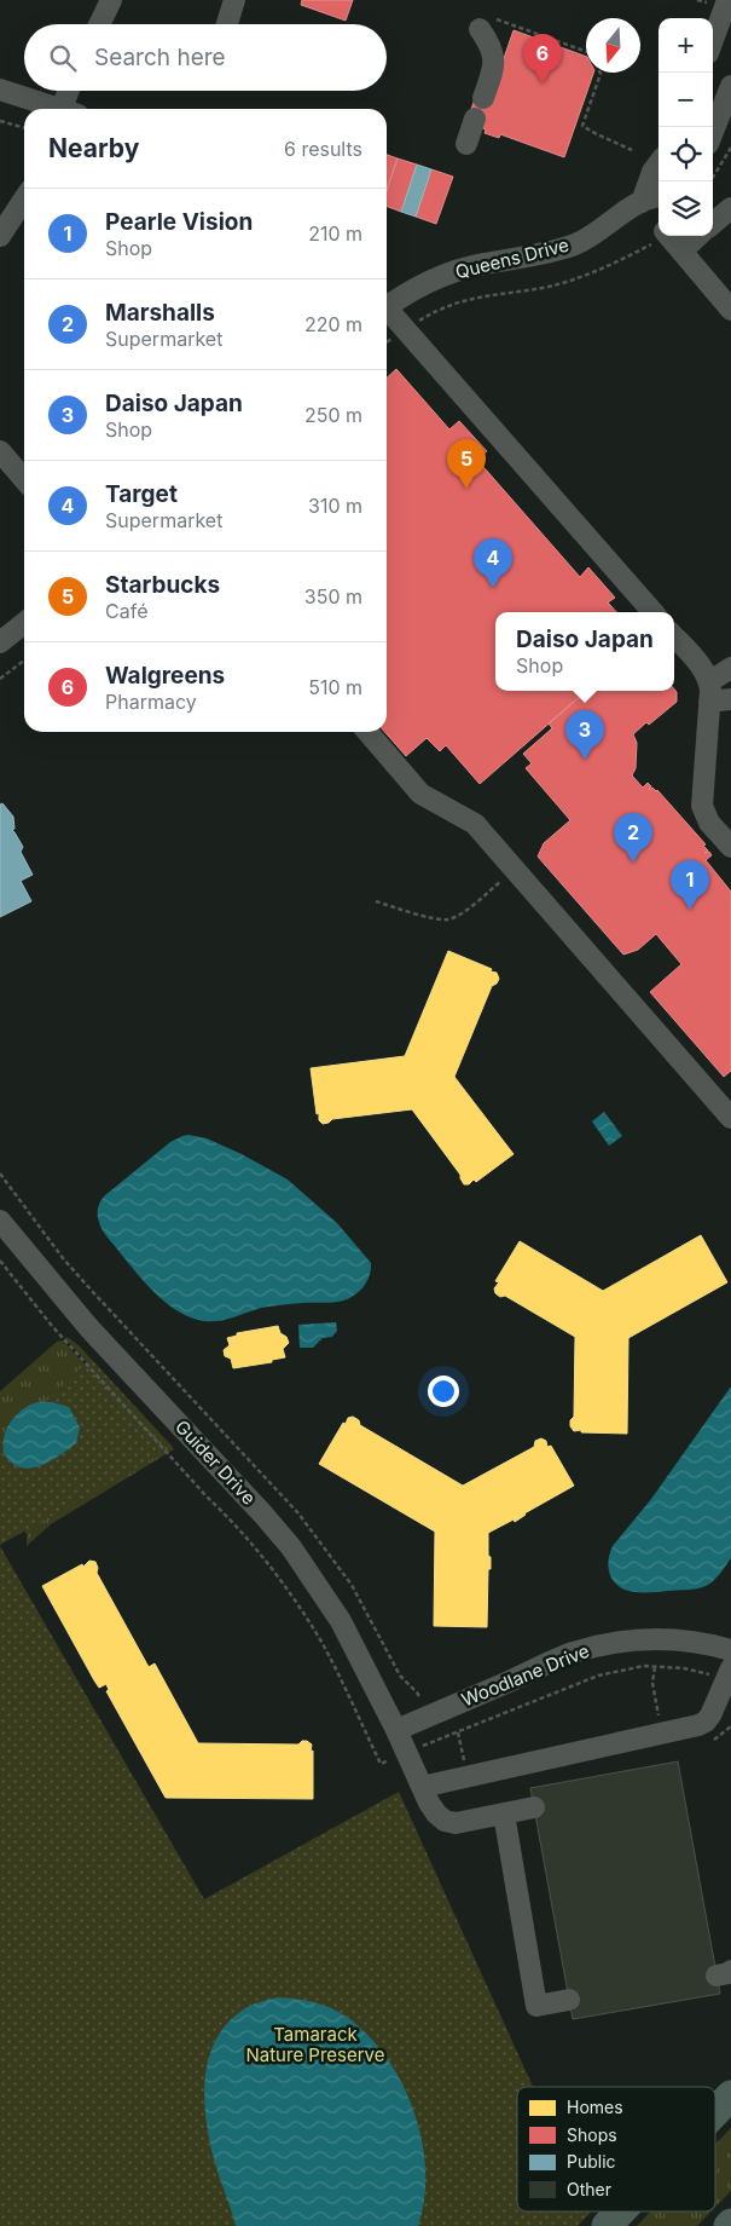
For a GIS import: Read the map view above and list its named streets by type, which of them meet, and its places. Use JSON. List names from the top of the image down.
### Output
{
  "streets": {
    "street": ["Queens Drive", "Guider Drive", "Woodlane Drive"]
  },
  "crossings": [
    ["Guider Drive", "Woodlane Drive"]
  ],
  "parks": ["Tamarack Nature Preserve"],
  "legend": [
    "Homes",
    "Shops",
    "Public",
    "Other"
  ],
  "north": "bottom",
  "page": {
    "map_buttons": ["+", "−"],
    "search": "Search here",
    "pins": [
      "6",
      "5",
      "4",
      "3",
      "2",
      "1"
    ],
    "heading": ["Nearby", "6 results"],
    "list": [
      {
        "mark": "1",
        "name": "Pearle Vision",
        "note": "Shop",
        "value": "210 m"
      },
      {
        "mark": "2",
        "name": "Marshalls",
        "note": "Supermarket",
        "value": "220 m"
      },
      {
        "mark": "3",
        "name": "Daiso Japan",
        "note": "Shop",
        "value": "250 m"
      },
      {
        "mark": "4",
        "name": "Target",
        "note": "Supermarket",
        "value": "310 m"
      },
      {
        "mark": "5",
        "name": "Starbucks",
        "note": "Café",
        "value": "350 m"
      },
      {
        "mark": "6",
        "name": "Walgreens",
        "note": "Pharmacy",
        "value": "510 m"
      }
    ],
    "popup": ["Daiso Japan", "Shop"]
  }
}
